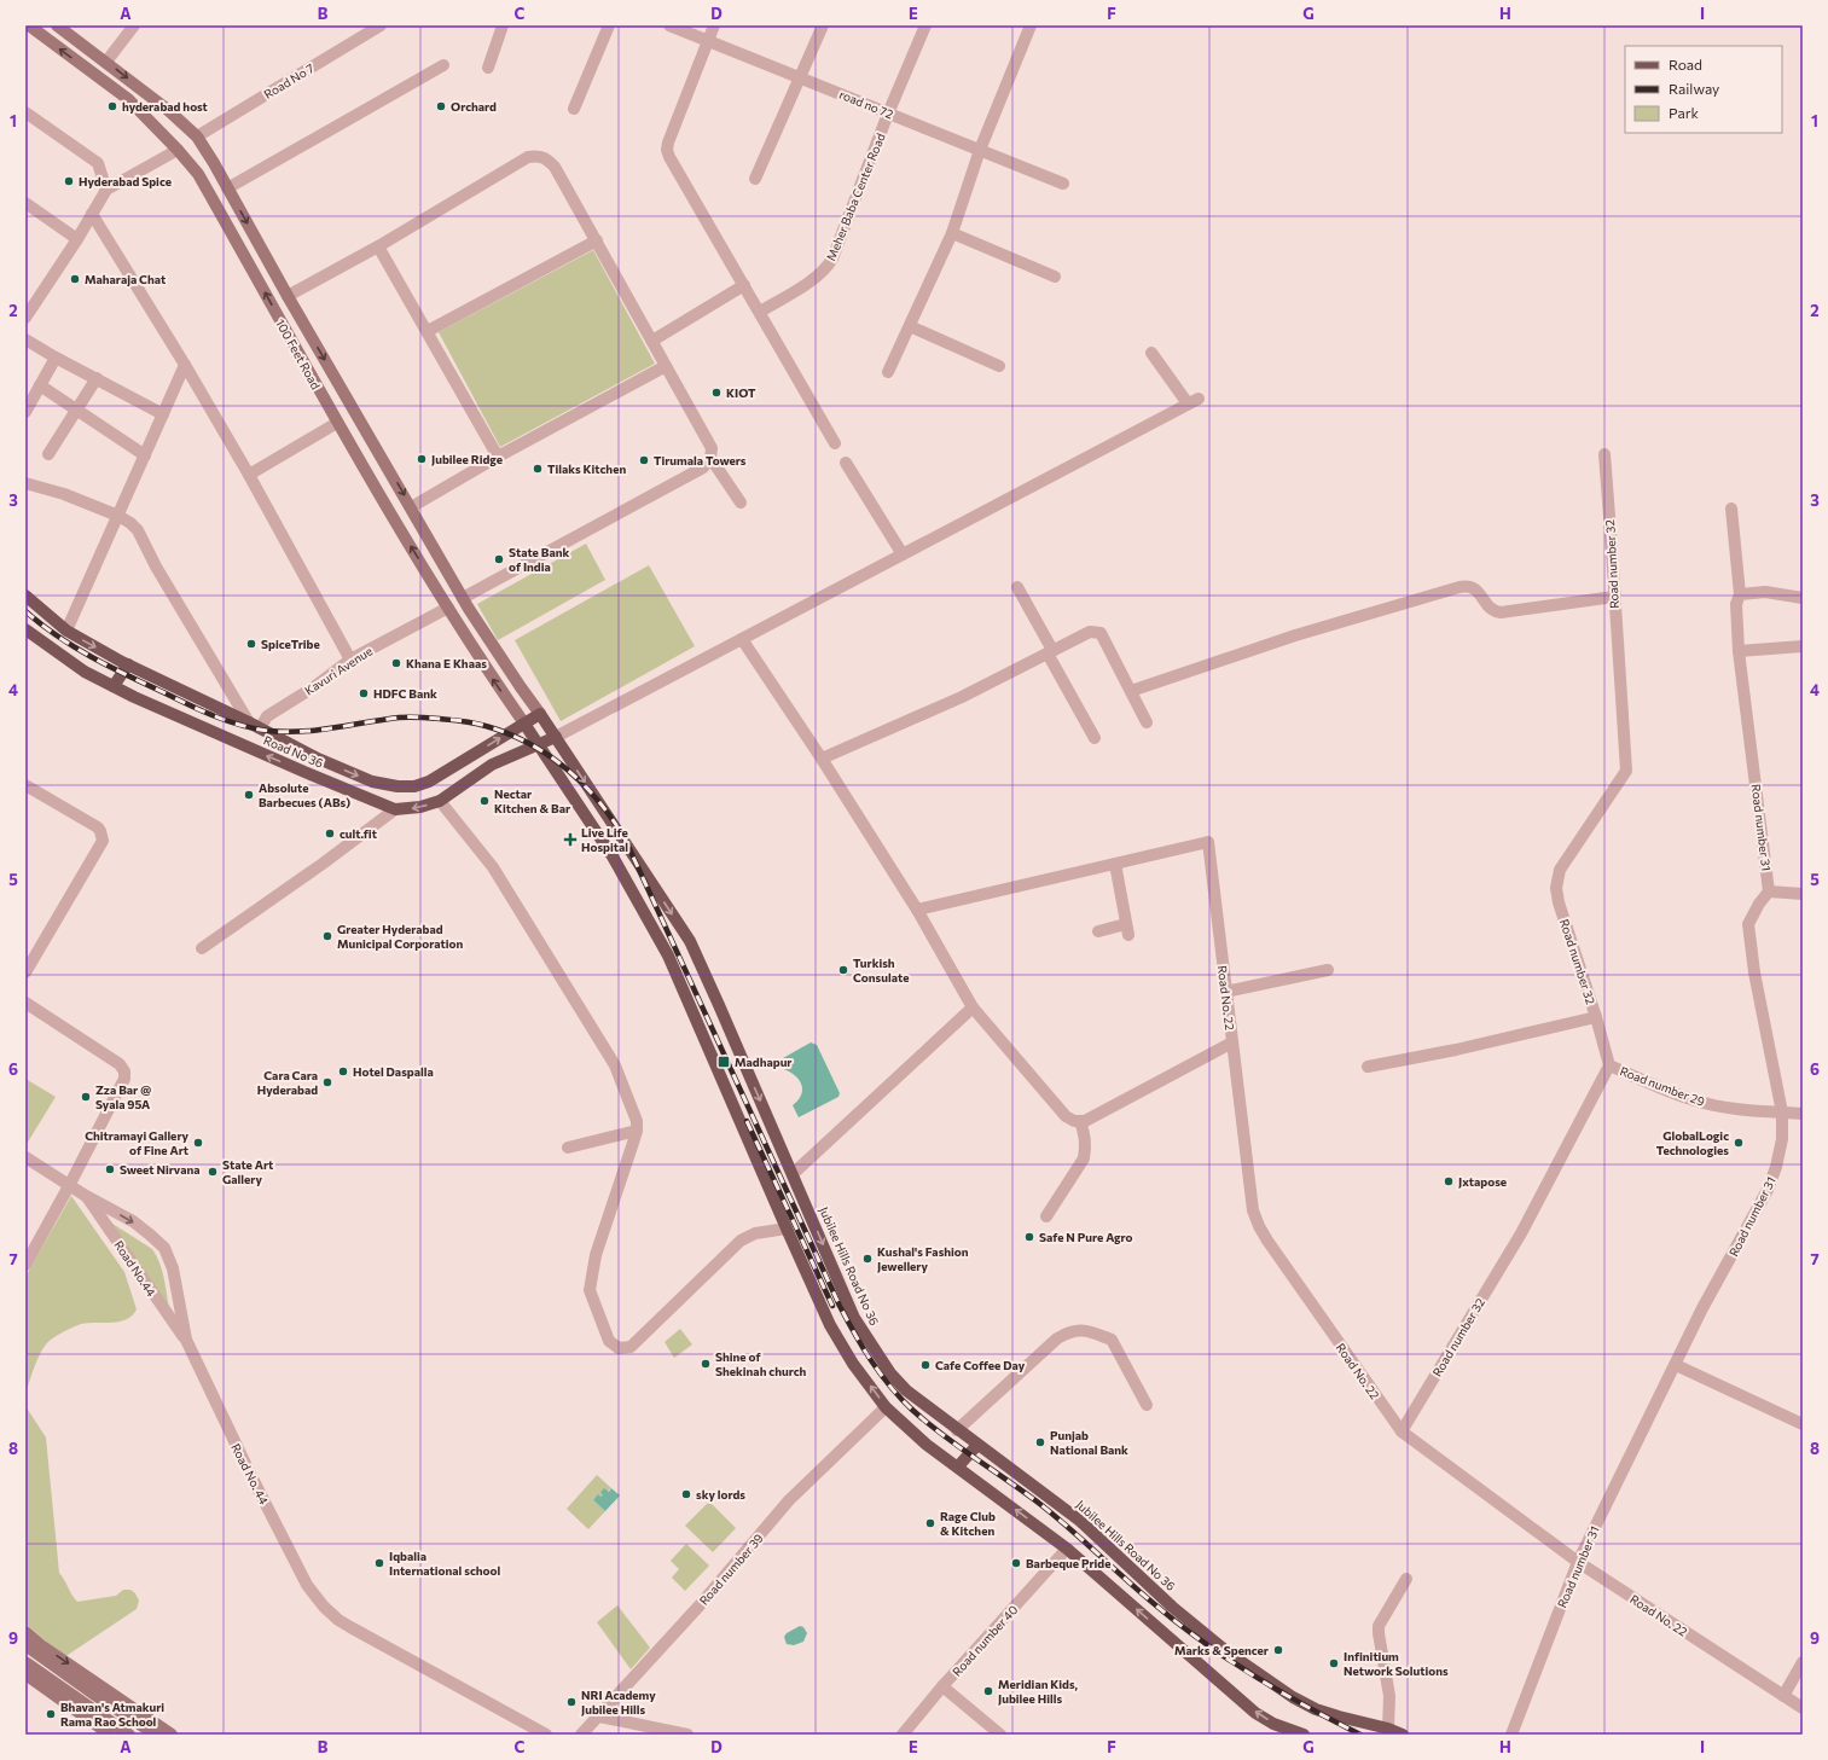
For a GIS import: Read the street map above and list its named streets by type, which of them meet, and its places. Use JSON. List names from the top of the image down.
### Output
{
  "streets": {
    "main road": ["100 Feet Road", "Road No 36", "Jubilee Hills Road No 36"],
    "street": [
      "Road No 7",
      "road no 72",
      "Meher Baba Center Road",
      "Road number 32",
      "Kavuri Avenue",
      "Road number 31",
      "Road No. 22",
      "Road number 29",
      "Road No.44",
      "Road No. 44",
      "Road number 39",
      "Road number 40"
    ]
  },
  "crossings": [
    ["Road No 7", "100 Feet Road"],
    ["road no 72", "Meher Baba Center Road"],
    ["100 Feet Road", "Kavuri Avenue"],
    ["100 Feet Road", "Road No 36"],
    ["100 Feet Road", "Jubilee Hills Road No 36"],
    ["Road number 32", "Road No. 22"],
    ["Road number 32", "Road number 29"],
    ["Kavuri Avenue", "Road No 36"],
    ["Road No 36", "Jubilee Hills Road No 36"],
    ["Road number 31", "Road No. 22"],
    ["Road number 31", "Road number 29"],
    ["Road No.44", "Road No. 44"]
  ],
  "places": {
    "other": [
      "hyderabad host",
      "Orchard",
      "Hyderabad Spice",
      "Maharaja Chat",
      "KIOT",
      "Jubilee Ridge",
      "Tirumala Towers",
      "Tilaks Kitchen",
      "State Bank of India",
      "SpiceTribe",
      "Khana E Khaas",
      "HDFC Bank",
      "Absolute Barbecues (ABs)",
      "Nectar Kitchen & Bar",
      "cult.fit",
      "Greater Hyderabad Municipal Corporation",
      "Turkish Consulate",
      "Hotel Daspalla",
      "Cara Cara Hyderabad",
      "Zza Bar @ Syala 95A",
      "Chitramayi Gallery of Fine Art",
      "GlobalLogic Technologies",
      "Sweet Nirvana",
      "State Art Gallery",
      "Jxtapose",
      "Safe N Pure Agro",
      "Kushal's Fashion Jewellery",
      "Shine of Shekinah church",
      "Cafe Coffee Day",
      "Punjab National Bank",
      "sky lords",
      "Rage Club & Kitchen",
      "Iqbalia International school",
      "Barbeque Pride",
      "Marks & Spencer",
      "Infinitium Network Solutions",
      "Meridian Kids, Jubilee Hills",
      "NRI Academy Jubilee Hills",
      "Bhavan's Atmakuri Rama Rao School"
    ],
    "health": ["Live Life Hospital"],
    "transit": ["Madhapur"]
  },
  "legend": ["Road", "Railway", "Park"],
  "grid": {
    "columns": [
      "A",
      "B",
      "C",
      "D",
      "E",
      "F",
      "G",
      "H",
      "I"
    ],
    "rows": [
      "1",
      "2",
      "3",
      "4",
      "5",
      "6",
      "7",
      "8",
      "9"
    ]
  }
}
